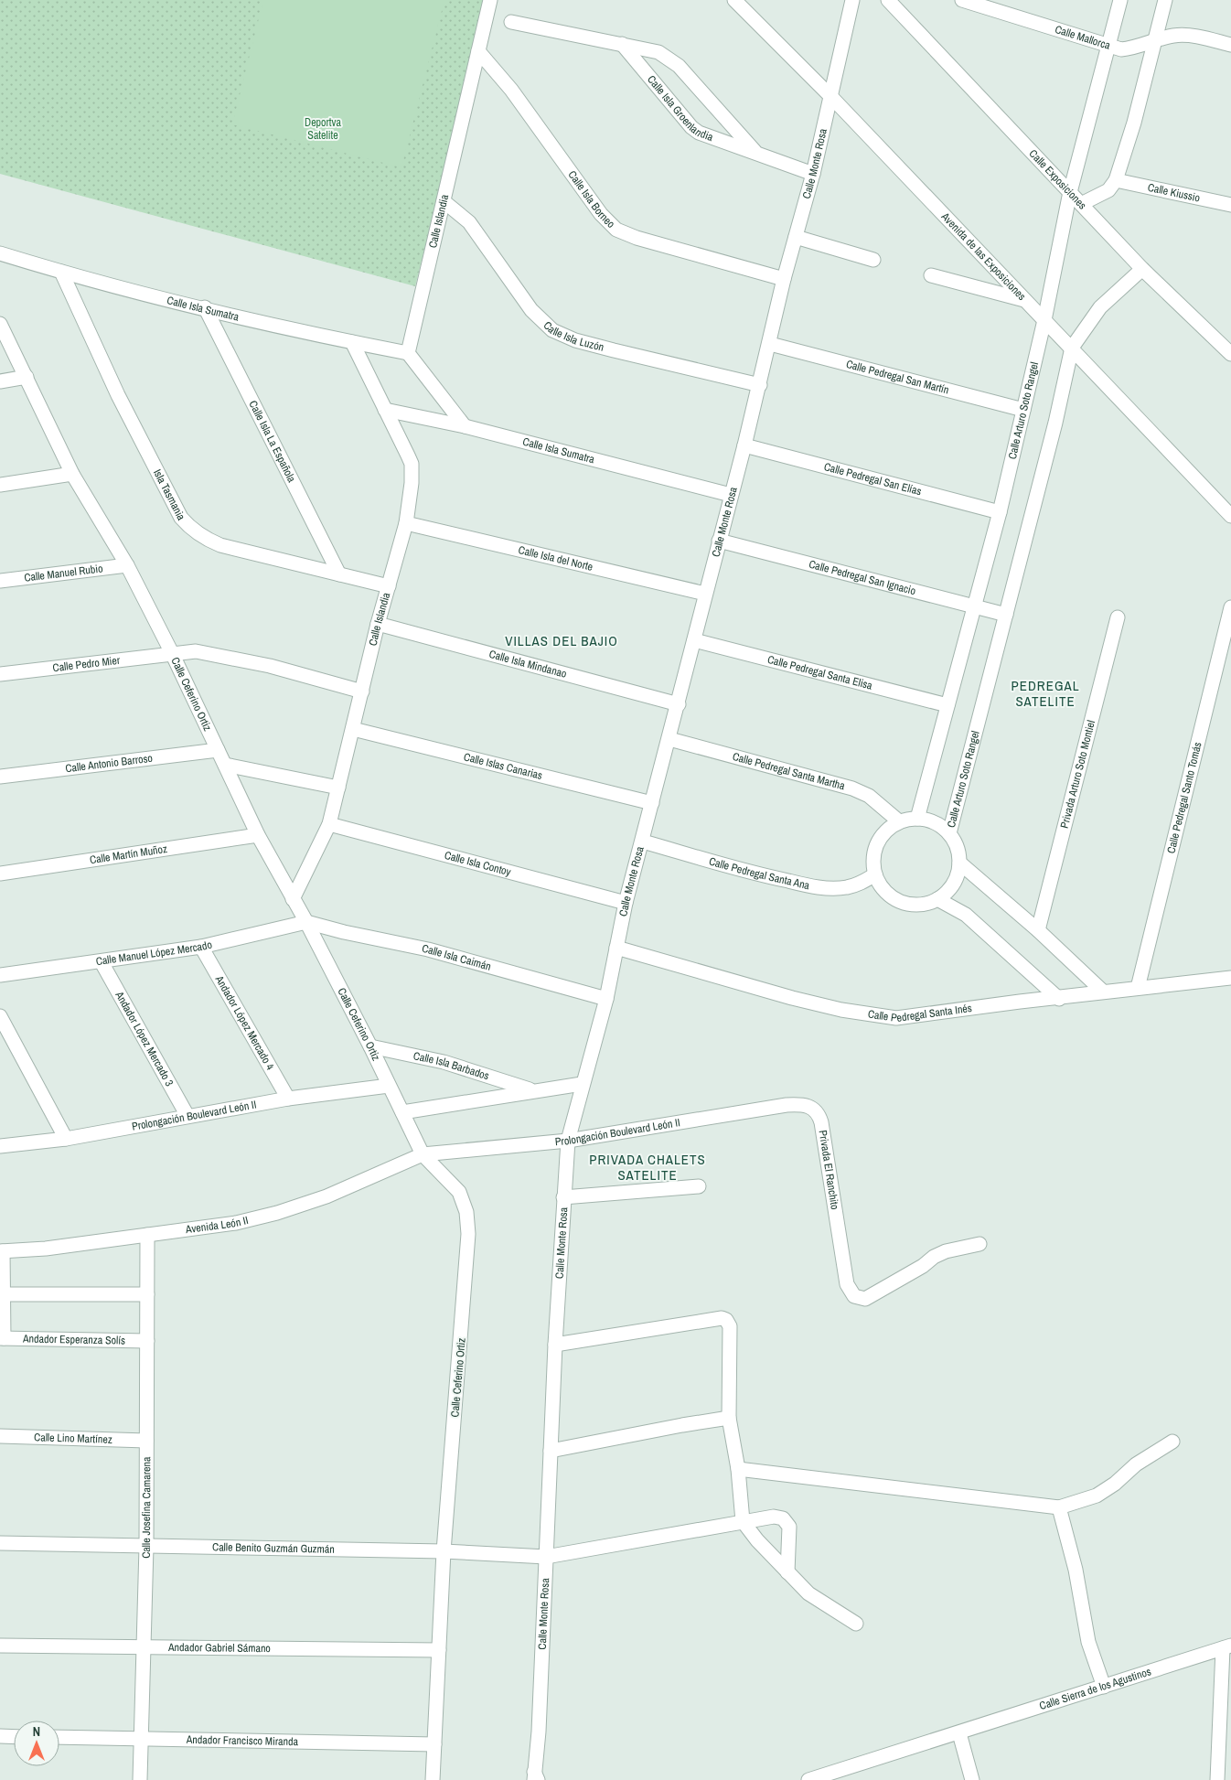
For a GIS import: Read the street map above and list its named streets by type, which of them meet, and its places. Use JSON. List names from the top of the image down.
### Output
{
  "streets": {
    "street": [
      "Calle Mallorca",
      "Calle Isla Groenlandia",
      "Calle Monte Rosa",
      "Calle Exposiciones",
      "Calle Kiussio",
      "Calle Isla Borneo",
      "Calle Islandia",
      "Avenida de las Exposiciones",
      "Calle Isla Sumatra",
      "Calle Isla Luzón",
      "Calle Pedregal San Martín",
      "Calle Arturo Soto Rangel",
      "Calle Isla La Española",
      "Calle Pedregal San Elías",
      "Isla Tasmania",
      "Calle Isla del Norte",
      "Calle Manuel Rubio",
      "Calle Pedregal San Ignacio",
      "Calle Pedro Mier",
      "Calle Isla Mindanao",
      "Calle Pedregal Santa Elisa",
      "Calle Ceferino Ortiz",
      "Calle Antonio Barroso",
      "Calle Islas Canarias",
      "Calle Pedregal Santa Martha",
      "Privada Arturo Soto Montiel",
      "Calle Pedregal Santo Tomás",
      "Calle Martín Muñoz",
      "Calle Isla Contoy",
      "Calle Pedregal Santa Ana",
      "Calle Manuel López Mercado",
      "Calle Isla Caimán",
      "Calle Pedregal Santa Inés",
      "Andador López Mercado 4",
      "Andador López Mercado 3",
      "Calle Isla Barbados",
      "Prolongación Boulevard León II",
      "Privada El Ranchito",
      "Avenida León II",
      "Andador Esperanza Solís",
      "Calle Lino Martínez",
      "Calle Josefina Camarena",
      "Calle Benito Guzmán Guzmán",
      "Andador Gabriel Sámano",
      "Calle Sierra de los Agustinos",
      "Andador Francisco Miranda"
    ]
  },
  "crossings": [
    ["Calle Mallorca", "Calle Arturo Soto Rangel"],
    ["Calle Isla Groenlandia", "Calle Monte Rosa"],
    ["Calle Monte Rosa", "Calle Isla Borneo"],
    ["Calle Monte Rosa", "Avenida de las Exposiciones"],
    ["Calle Monte Rosa", "Calle Isla Sumatra"],
    ["Calle Monte Rosa", "Calle Isla Luzón"],
    ["Calle Monte Rosa", "Calle Pedregal San Martín"],
    ["Calle Monte Rosa", "Calle Pedregal San Elías"],
    ["Calle Monte Rosa", "Calle Isla del Norte"],
    ["Calle Monte Rosa", "Calle Pedregal San Ignacio"],
    ["Calle Monte Rosa", "Calle Isla Mindanao"],
    ["Calle Monte Rosa", "Calle Pedregal Santa Elisa"],
    ["Calle Monte Rosa", "Calle Islas Canarias"],
    ["Calle Monte Rosa", "Calle Pedregal Santa Martha"],
    ["Calle Monte Rosa", "Calle Isla Contoy"],
    ["Calle Monte Rosa", "Calle Pedregal Santa Ana"],
    ["Calle Monte Rosa", "Calle Isla Caimán"],
    ["Calle Monte Rosa", "Calle Pedregal Santa Inés"],
    ["Calle Monte Rosa", "Prolongación Boulevard León II"],
    ["Calle Monte Rosa", "Calle Benito Guzmán Guzmán"],
    ["Calle Exposiciones", "Calle Arturo Soto Rangel"],
    ["Calle Isla Borneo", "Calle Islandia"],
    ["Calle Islandia", "Calle Isla Sumatra"],
    ["Calle Islandia", "Calle Isla Luzón"],
    ["Calle Islandia", "Isla Tasmania"],
    ["Calle Islandia", "Calle Isla del Norte"],
    ["Calle Islandia", "Calle Isla Mindanao"],
    ["Calle Islandia", "Calle Ceferino Ortiz"],
    ["Calle Islandia", "Calle Islas Canarias"],
    ["Calle Islandia", "Calle Isla Contoy"],
    ["Avenida de las Exposiciones", "Calle Arturo Soto Rangel"],
    ["Calle Isla Sumatra", "Calle Isla La Española"],
    ["Calle Isla Sumatra", "Isla Tasmania"],
    ["Calle Pedregal San Martín", "Calle Arturo Soto Rangel"],
    ["Calle Arturo Soto Rangel", "Calle Pedregal San Elías"],
    ["Calle Arturo Soto Rangel", "Calle Pedregal San Ignacio"],
    ["Calle Arturo Soto Rangel", "Calle Pedregal Santa Elisa"],
    ["Calle Arturo Soto Rangel", "Calle Pedregal Santa Martha"],
    ["Calle Arturo Soto Rangel", "Calle Pedregal Santa Ana"],
    ["Calle Isla La Española", "Isla Tasmania"],
    ["Calle Manuel Rubio", "Calle Ceferino Ortiz"],
    ["Calle Pedro Mier", "Calle Ceferino Ortiz"],
    ["Calle Ceferino Ortiz", "Calle Antonio Barroso"],
    ["Calle Ceferino Ortiz", "Calle Martín Muñoz"],
    ["Calle Ceferino Ortiz", "Calle Manuel López Mercado"],
    ["Calle Ceferino Ortiz", "Calle Isla Caimán"],
    ["Calle Ceferino Ortiz", "Calle Isla Barbados"],
    ["Calle Ceferino Ortiz", "Prolongación Boulevard León II"],
    ["Calle Ceferino Ortiz", "Avenida León II"],
    ["Calle Ceferino Ortiz", "Calle Benito Guzmán Guzmán"],
    ["Calle Ceferino Ortiz", "Andador Gabriel Sámano"],
    ["Calle Ceferino Ortiz", "Andador Francisco Miranda"],
    ["Calle Pedregal Santa Martha", "Calle Pedregal Santa Ana"],
    ["Calle Pedregal Santo Tomás", "Calle Pedregal Santa Inés"],
    ["Calle Manuel López Mercado", "Calle Isla Caimán"],
    ["Calle Manuel López Mercado", "Andador López Mercado 4"],
    ["Calle Manuel López Mercado", "Andador López Mercado 3"],
    ["Andador López Mercado 4", "Prolongación Boulevard León II"],
    ["Andador López Mercado 3", "Prolongación Boulevard León II"],
    ["Prolongación Boulevard León II", "Privada El Ranchito"],
    ["Prolongación Boulevard León II", "Avenida León II"],
    ["Avenida León II", "Calle Josefina Camarena"],
    ["Andador Esperanza Solís", "Calle Josefina Camarena"],
    ["Calle Lino Martínez", "Calle Josefina Camarena"],
    ["Calle Josefina Camarena", "Calle Benito Guzmán Guzmán"],
    ["Calle Josefina Camarena", "Andador Gabriel Sámano"],
    ["Calle Josefina Camarena", "Andador Francisco Miranda"]
  ],
  "districts": ["VILLAS DEL BAJIO", "PEDREGAL SATELITE", "PRIVADA CHALETS SATELITE"],
  "parks": ["Deportva Satelite"],
  "north": "top"
}
